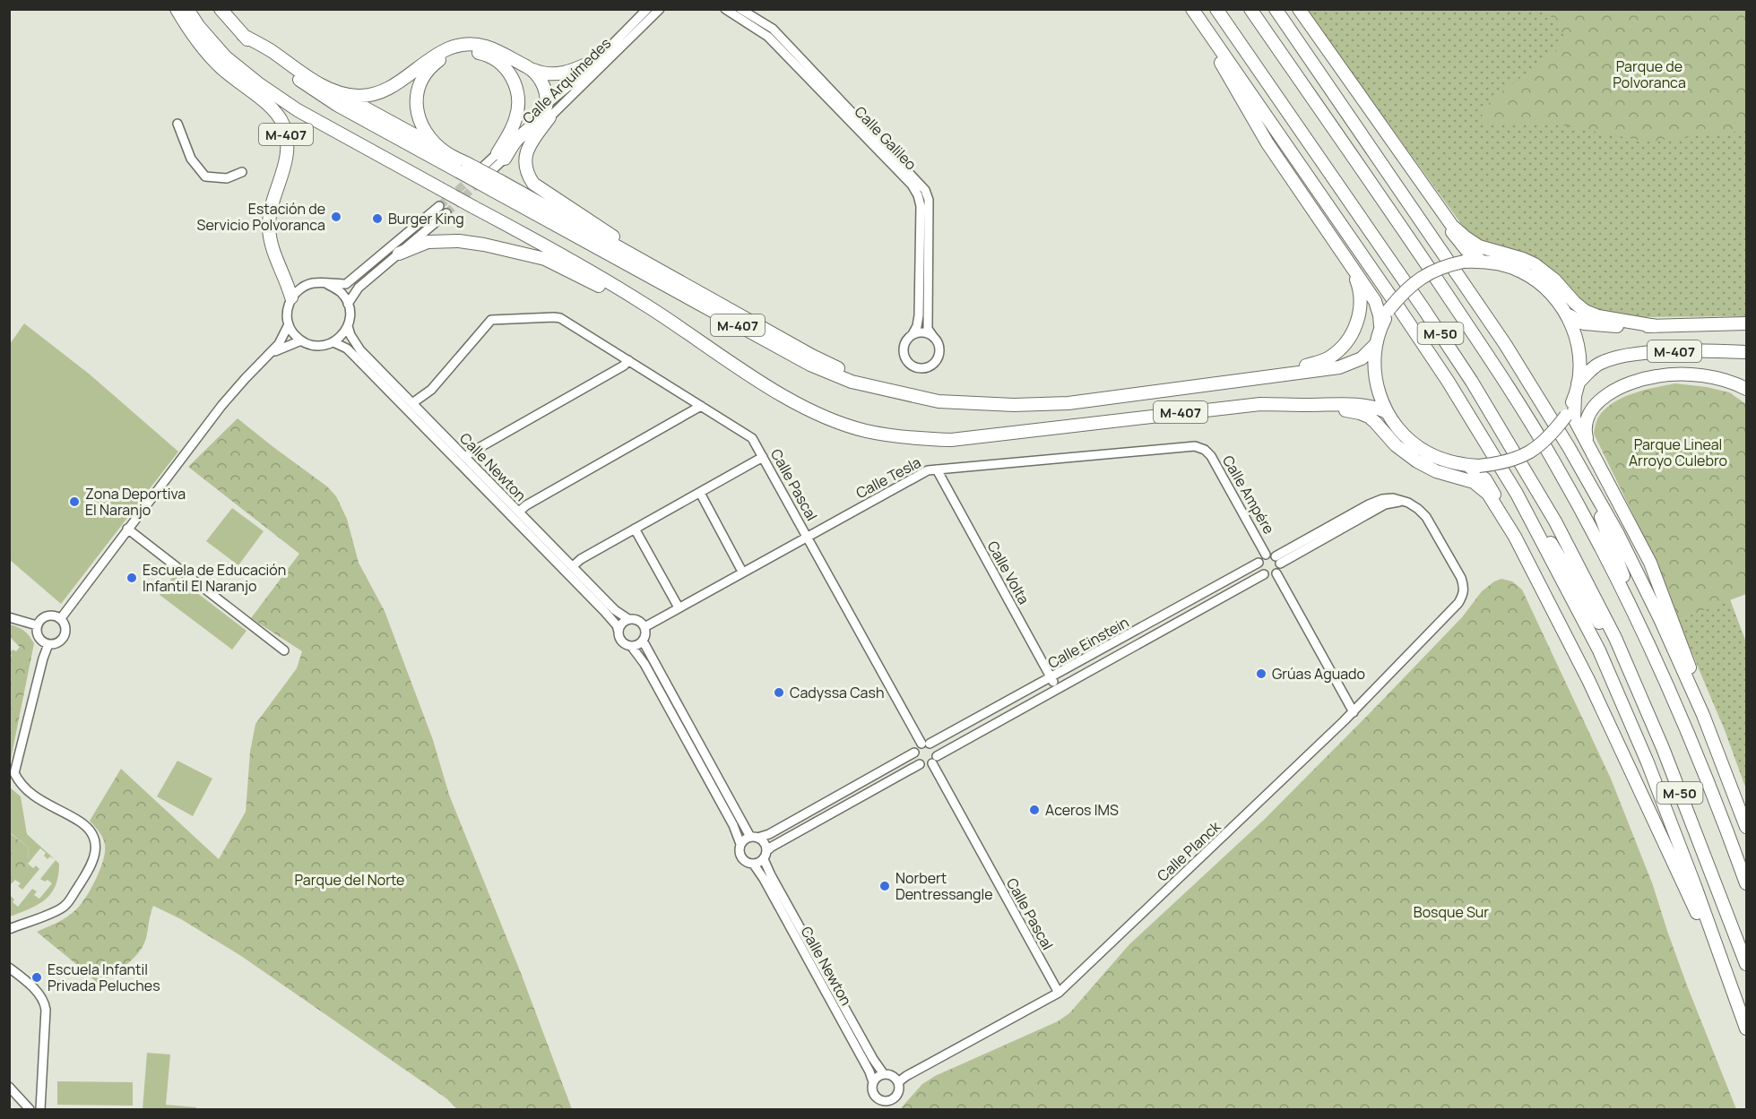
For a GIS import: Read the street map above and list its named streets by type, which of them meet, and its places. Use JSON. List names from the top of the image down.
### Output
{
  "streets": {
    "highway": ["M-407", "M-50"],
    "street": [
      "Calle Arquímedes",
      "Calle Galileo",
      "Calle Newton",
      "Calle Tesla",
      "Calle Pascal",
      "Calle Ampére",
      "Calle Volta",
      "Calle Einstein",
      "Calle Planck"
    ]
  },
  "crossings": [
    ["Calle Arquímedes", "M-407"],
    ["M-407", "Calle Newton"],
    ["Calle Newton", "Calle Tesla"],
    ["Calle Newton", "Calle Pascal"],
    ["Calle Newton", "Calle Planck"],
    ["Calle Tesla", "Calle Pascal"],
    ["Calle Tesla", "Calle Ampére"],
    ["Calle Tesla", "Calle Volta"],
    ["Calle Pascal", "Calle Einstein"],
    ["Calle Pascal", "Calle Planck"],
    ["Calle Ampére", "Calle Einstein"],
    ["Calle Ampére", "Calle Planck"],
    ["Calle Volta", "Calle Einstein"],
    ["Calle Einstein", "Calle Planck"]
  ],
  "parks": [
    "Parque de Polvoranca",
    "Parque Lineal Arroyo Culebro",
    "Parque del Norte",
    "Bosque Sur"
  ],
  "places": [
    "Estación de Servicio Polvoranca",
    "Burger King",
    "Zona Deportiva El Naranjo",
    "Escuela de Educación Infantil El Naranjo",
    "Grúas Aguado",
    "Cadyssa Cash",
    "Aceros IMS",
    "Norbert Dentressangle",
    "Escuela Infantil Privada Peluches"
  ]
}
